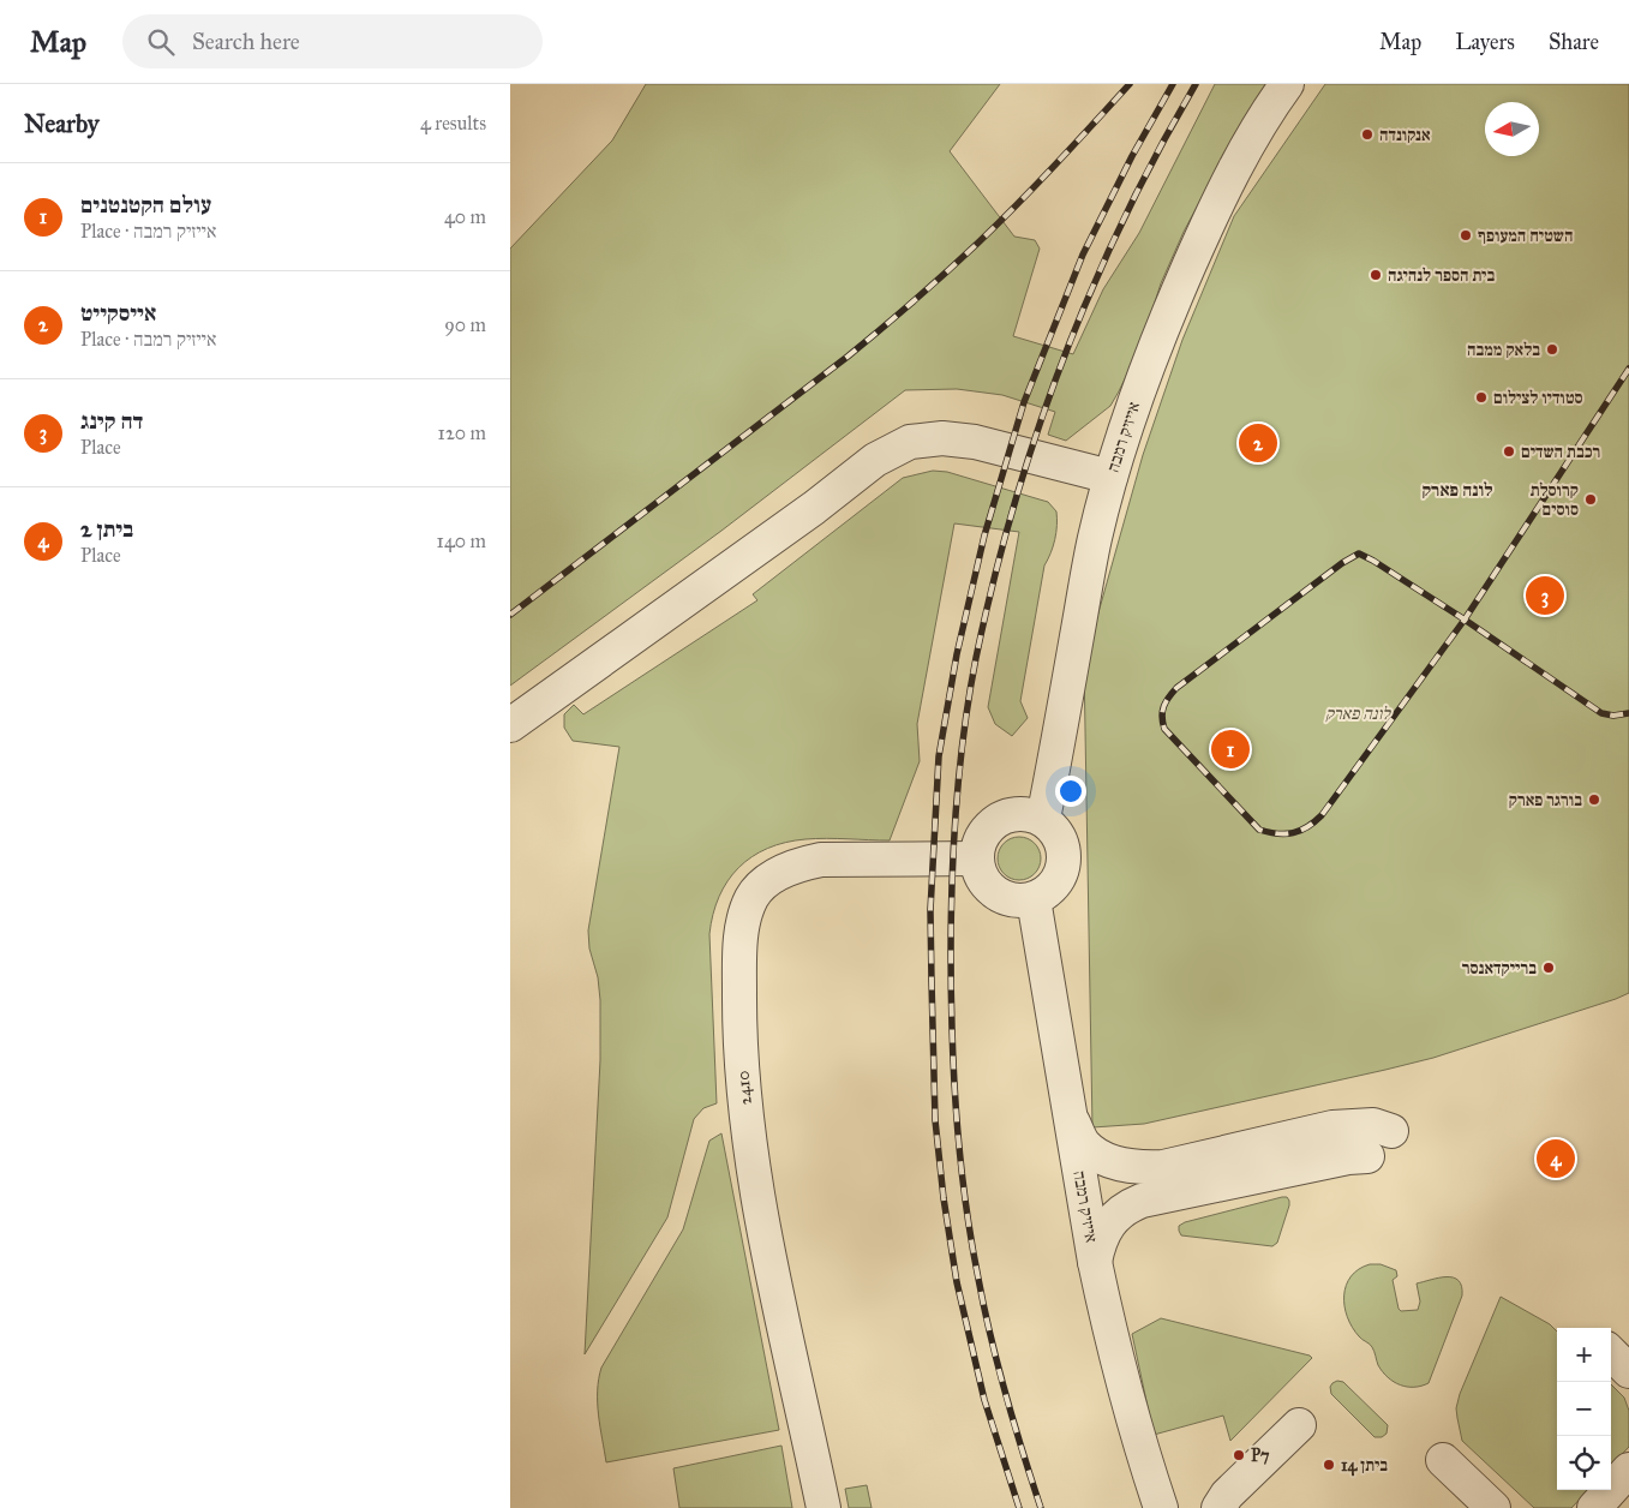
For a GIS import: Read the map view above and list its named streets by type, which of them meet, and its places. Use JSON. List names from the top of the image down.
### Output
{
  "streets": {
    "street": ["אייזיק רמבה", "2410"]
  },
  "crossings": [
    ["אייזיק רמבה", "2410"]
  ],
  "districts": ["לונה פארק"],
  "parks": ["לונה פארק"],
  "places": [
    "אנקונדה",
    "השטיח המעופף",
    "בית הספר לנהיגה",
    "בלאק ממבה",
    "סטודיו לצילום",
    "רכבת השדים",
    "קרוסלת סוסים",
    "בורגר פארק",
    "ברייקדאנסר",
    "P7",
    "ביתן 14"
  ],
  "north": "left",
  "page": {
    "header": "Map",
    "search": "Search here",
    "nav": ["Map", "Layers", "Share"],
    "heading": ["Nearby", "4 results"],
    "list": [
      {
        "mark": "1",
        "name": "עולם הקטנטנים",
        "note": "Place · אייזיק רמבה",
        "value": "40 m"
      },
      {
        "mark": "2",
        "name": "אייסקייט",
        "note": "Place · אייזיק רמבה",
        "value": "90 m"
      },
      {
        "mark": "3",
        "name": "דה קינג",
        "note": "Place",
        "value": "120 m"
      },
      {
        "mark": "4",
        "name": "ביתן 2",
        "note": "Place",
        "value": "140 m"
      }
    ],
    "pins": [
      "2",
      "3",
      "1",
      "4"
    ],
    "map_buttons": ["+", "−"]
  }
}
